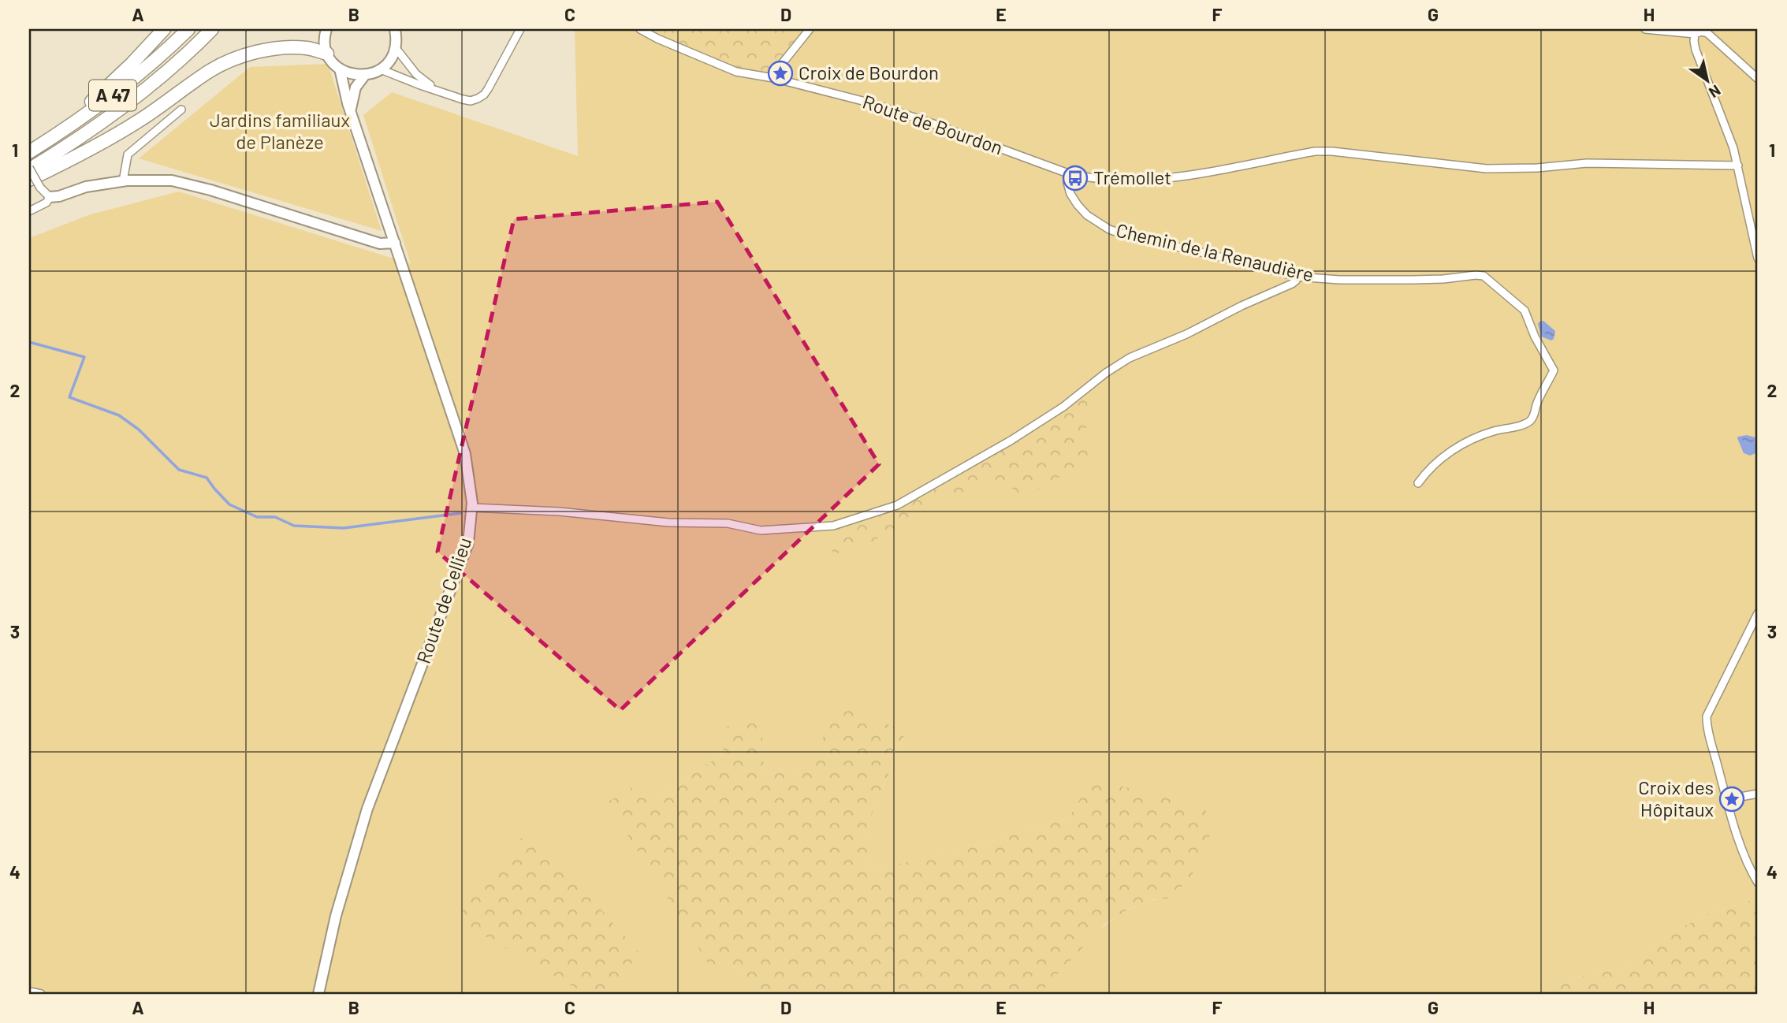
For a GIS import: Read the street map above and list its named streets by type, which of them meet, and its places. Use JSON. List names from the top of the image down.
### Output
{
  "streets": {
    "highway": ["A 47"],
    "main road": ["Route de Cellieu"],
    "street": ["Route de Bourdon", "Chemin de la Renaudière"]
  },
  "crossings": [
    ["Route de Bourdon", "Chemin de la Renaudière"]
  ],
  "parks": ["Jardins familiaux de Planèze"],
  "places": {
    "place": ["Croix de Bourdon", "Croix des Hôpitaux"],
    "bus stop": ["Trémollet"]
  },
  "north": "bottom right",
  "grid": {
    "columns": [
      "A",
      "B",
      "C",
      "D",
      "E",
      "F",
      "G",
      "H"
    ],
    "rows": [
      "1",
      "2",
      "3",
      "4"
    ]
  }
}
